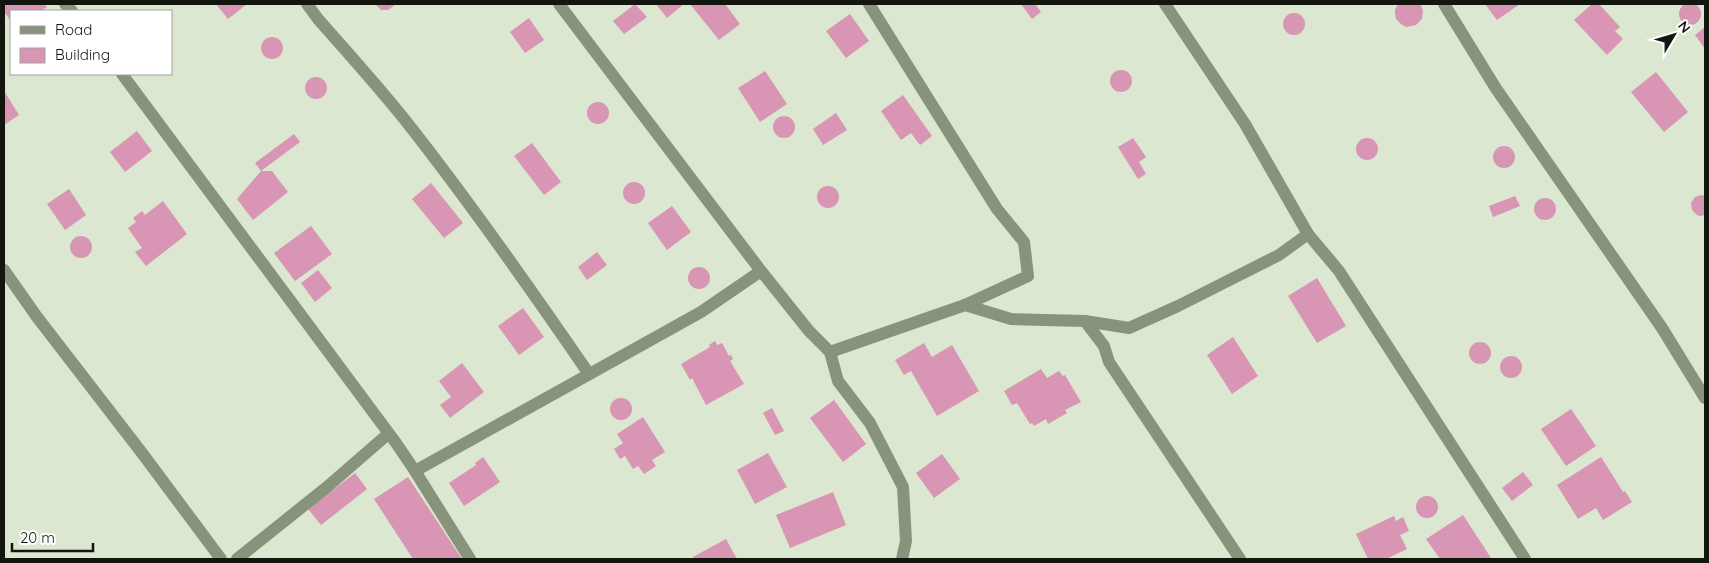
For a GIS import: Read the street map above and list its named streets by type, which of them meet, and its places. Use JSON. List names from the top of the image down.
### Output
{
  "legend": ["Road", "Building"],
  "scale_bar": "20 m",
  "north": "top right"
}
